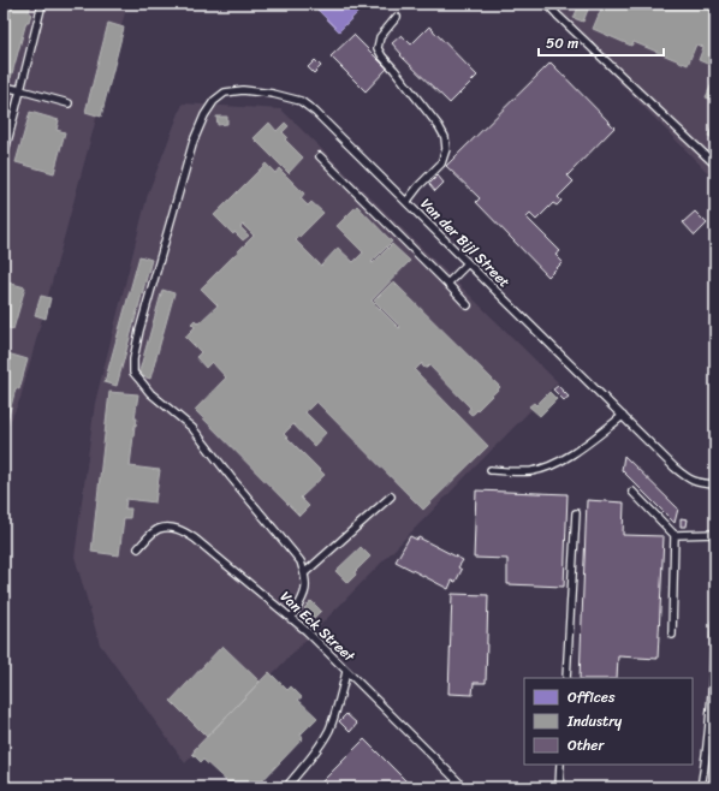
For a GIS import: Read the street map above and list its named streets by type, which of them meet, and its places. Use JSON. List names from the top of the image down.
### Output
{
  "streets": {
    "lane": ["Van der Bijl Street", "Van Eck Street"]
  },
  "legend": ["Offices", "Industry", "Other"],
  "scale_bar": "50 m"
}
